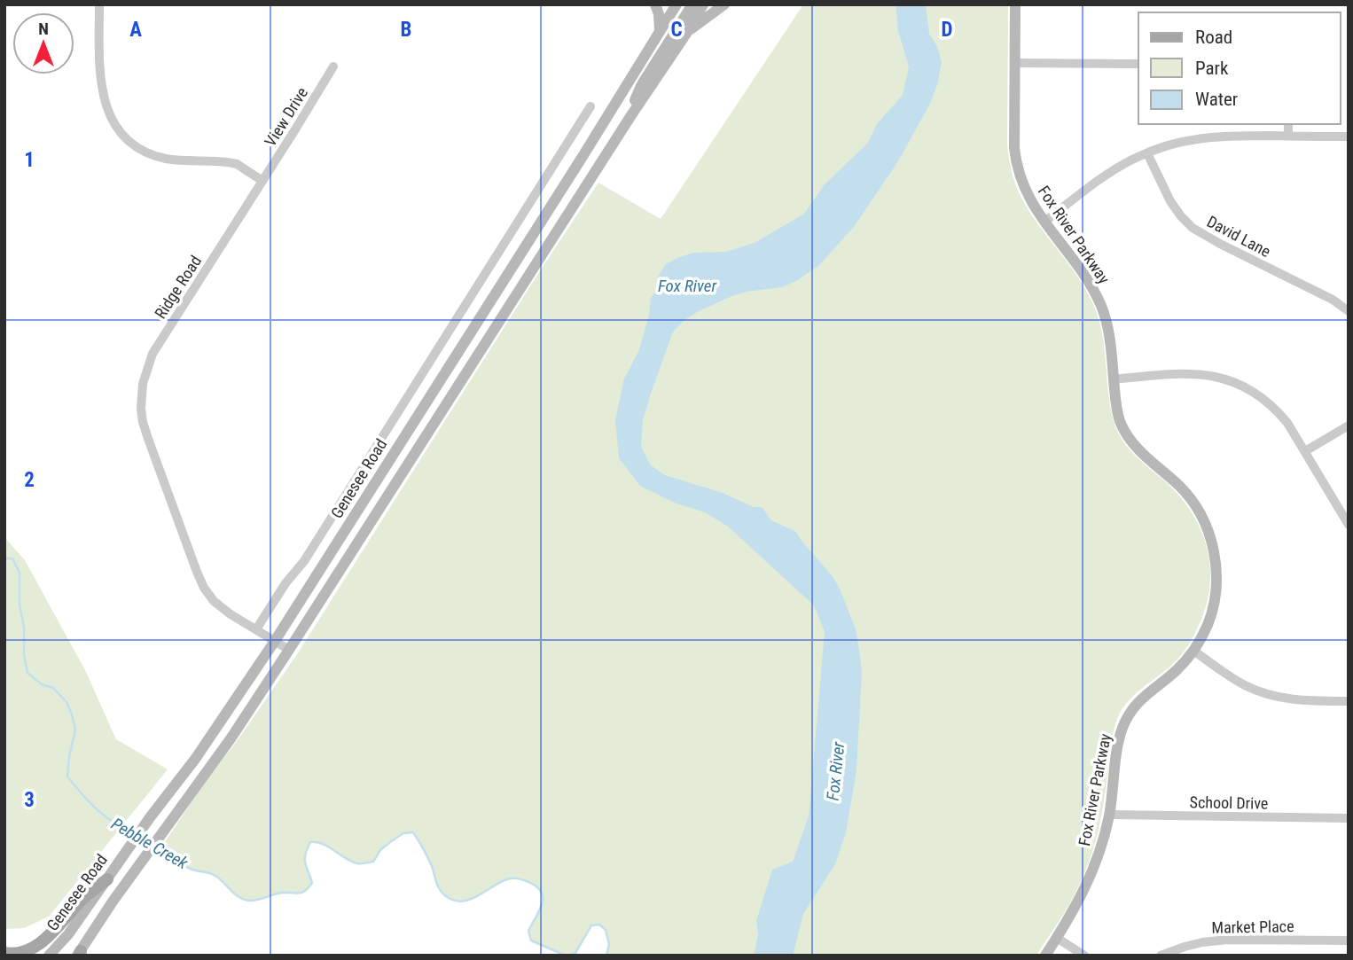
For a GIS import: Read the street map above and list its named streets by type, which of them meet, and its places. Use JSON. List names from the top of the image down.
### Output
{
  "streets": {
    "main road": ["Fox River Parkway", "Genesee Road"],
    "street": [
      "View Drive",
      "David Lane",
      "Ridge Road",
      "School Drive",
      "Market Place"
    ]
  },
  "crossings": [
    ["View Drive", "Ridge Road"],
    ["Fox River Parkway", "School Drive"],
    ["Ridge Road", "Genesee Road"]
  ],
  "water": ["Fox River", "Pebble Creek"],
  "legend": ["Road", "Park", "Water"],
  "north": "top",
  "grid": {
    "columns": [
      "A",
      "B",
      "C",
      "D"
    ],
    "rows": ["1", "2", "3"]
  }
}
